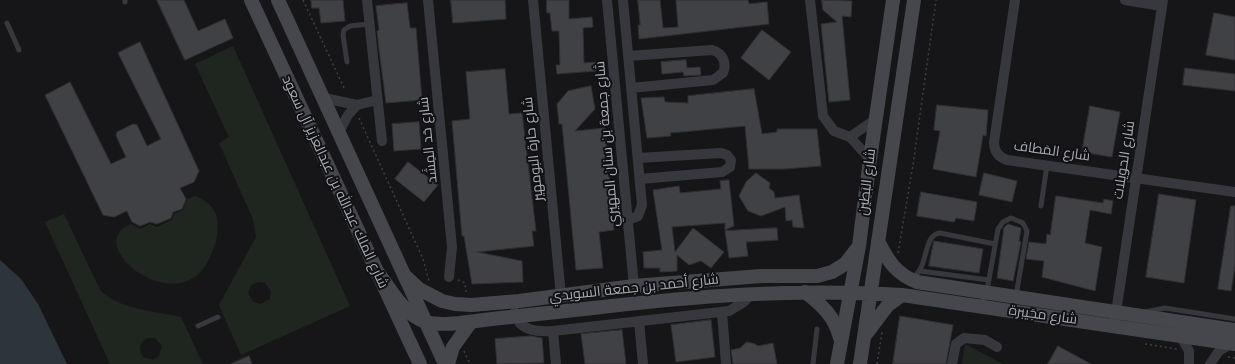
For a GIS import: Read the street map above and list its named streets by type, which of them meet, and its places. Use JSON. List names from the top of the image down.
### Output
{
  "streets": {
    "main road": [
      "شارع الملك عبدالله بن عبدالعزيز آل سعود",
      "شارع البَطِين",
      "شارع أحمد بن جمعة السويدي",
      "شارع مجَيبرة"
    ],
    "street": [
      "شارع حَد المِشَد",
      "شارع جمعة بن سنان المهيري",
      "شارع حارة البومهير",
      "شارع المَطاف",
      "شارع الحويلات"
    ]
  },
  "crossings": [
    ["شارع جمعة بن سنان المهيري", "شارع أحمد بن جمعة السويدي"],
    ["شارع حارة البومهير", "شارع أحمد بن جمعة السويدي"],
    ["شارع المَطاف", "شارع الحويلات"],
    ["شارع الحويلات", "شارع مجَيبرة"],
    ["شارع الملك عبدالله بن عبدالعزيز آل سعود", "شارع أحمد بن جمعة السويدي"],
    ["شارع البَطِين", "شارع أحمد بن جمعة السويدي"],
    ["شارع البَطِين", "شارع مجَيبرة"],
    ["شارع أحمد بن جمعة السويدي", "شارع مجَيبرة"]
  ]
}
